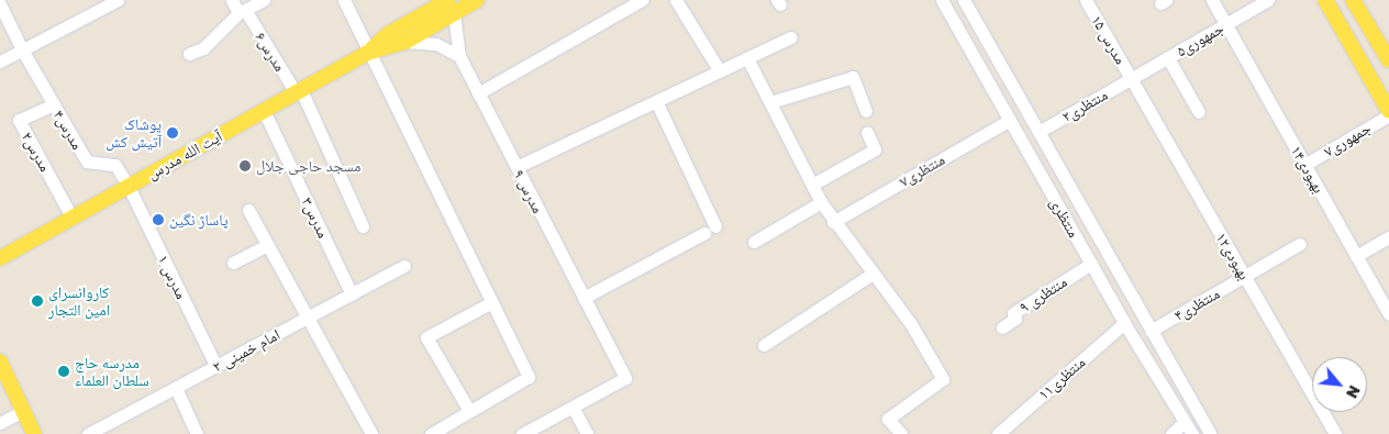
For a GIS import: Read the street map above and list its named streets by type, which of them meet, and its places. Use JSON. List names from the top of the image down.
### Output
{
  "streets": {
    "main road": ["آیت الله مدرس"],
    "street": [
      "مدرس ۱۵",
      "جمهوری۵",
      "مدرس۶",
      "منتظری۲",
      "مدرس۴",
      "جمهوری۷",
      "مدرس۲",
      "بهبودی۱۴",
      "منتظری۷",
      "مدرس ۹",
      "مدرس۳",
      "منتظری",
      "بهبودی۱۲",
      "مدرس ۱",
      "منتظری ۹",
      "منتظری۴",
      "امام خمینی ۲",
      "منتظری۱۱"
    ]
  },
  "crossings": [
    ["مدرس ۱۵", "جمهوری۵"],
    ["مدرس ۱۵", "منتظری۲"],
    ["مدرس ۱۵", "بهبودی۱۲"],
    ["جمهوری۵", "منتظری۲"],
    ["جمهوری۵", "بهبودی۱۴"],
    ["جمهوری۵", "بهبودی۱۲"],
    ["مدرس۶", "آیت الله مدرس"],
    ["منتظری۲", "منتظری"],
    ["منتظری۲", "بهبودی۱۲"],
    ["مدرس۴", "مدرس۲"],
    ["مدرس۴", "آیت الله مدرس"],
    ["مدرس۴", "مدرس ۱"],
    ["جمهوری۷", "بهبودی۱۴"],
    ["مدرس۲", "آیت الله مدرس"],
    ["آیت الله مدرس", "مدرس ۹"],
    ["آیت الله مدرس", "مدرس۳"],
    ["آیت الله مدرس", "مدرس ۱"],
    ["منتظری۷", "منتظری"],
    ["مدرس۳", "امام خمینی ۲"],
    ["منتظری", "منتظری ۹"],
    ["منتظری", "منتظری۴"],
    ["منتظری", "منتظری۱۱"],
    ["بهبودی۱۲", "منتظری۴"],
    ["مدرس ۱", "امام خمینی ۲"]
  ],
  "places": [
    "پوشاک آتیش کش",
    "مسجد حاجی جلال",
    "پاساژ نگین",
    "کاروانسرای امین التجار",
    "مدرسه حاج سلطان العلماء"
  ],
  "north": "bottom right"
}
